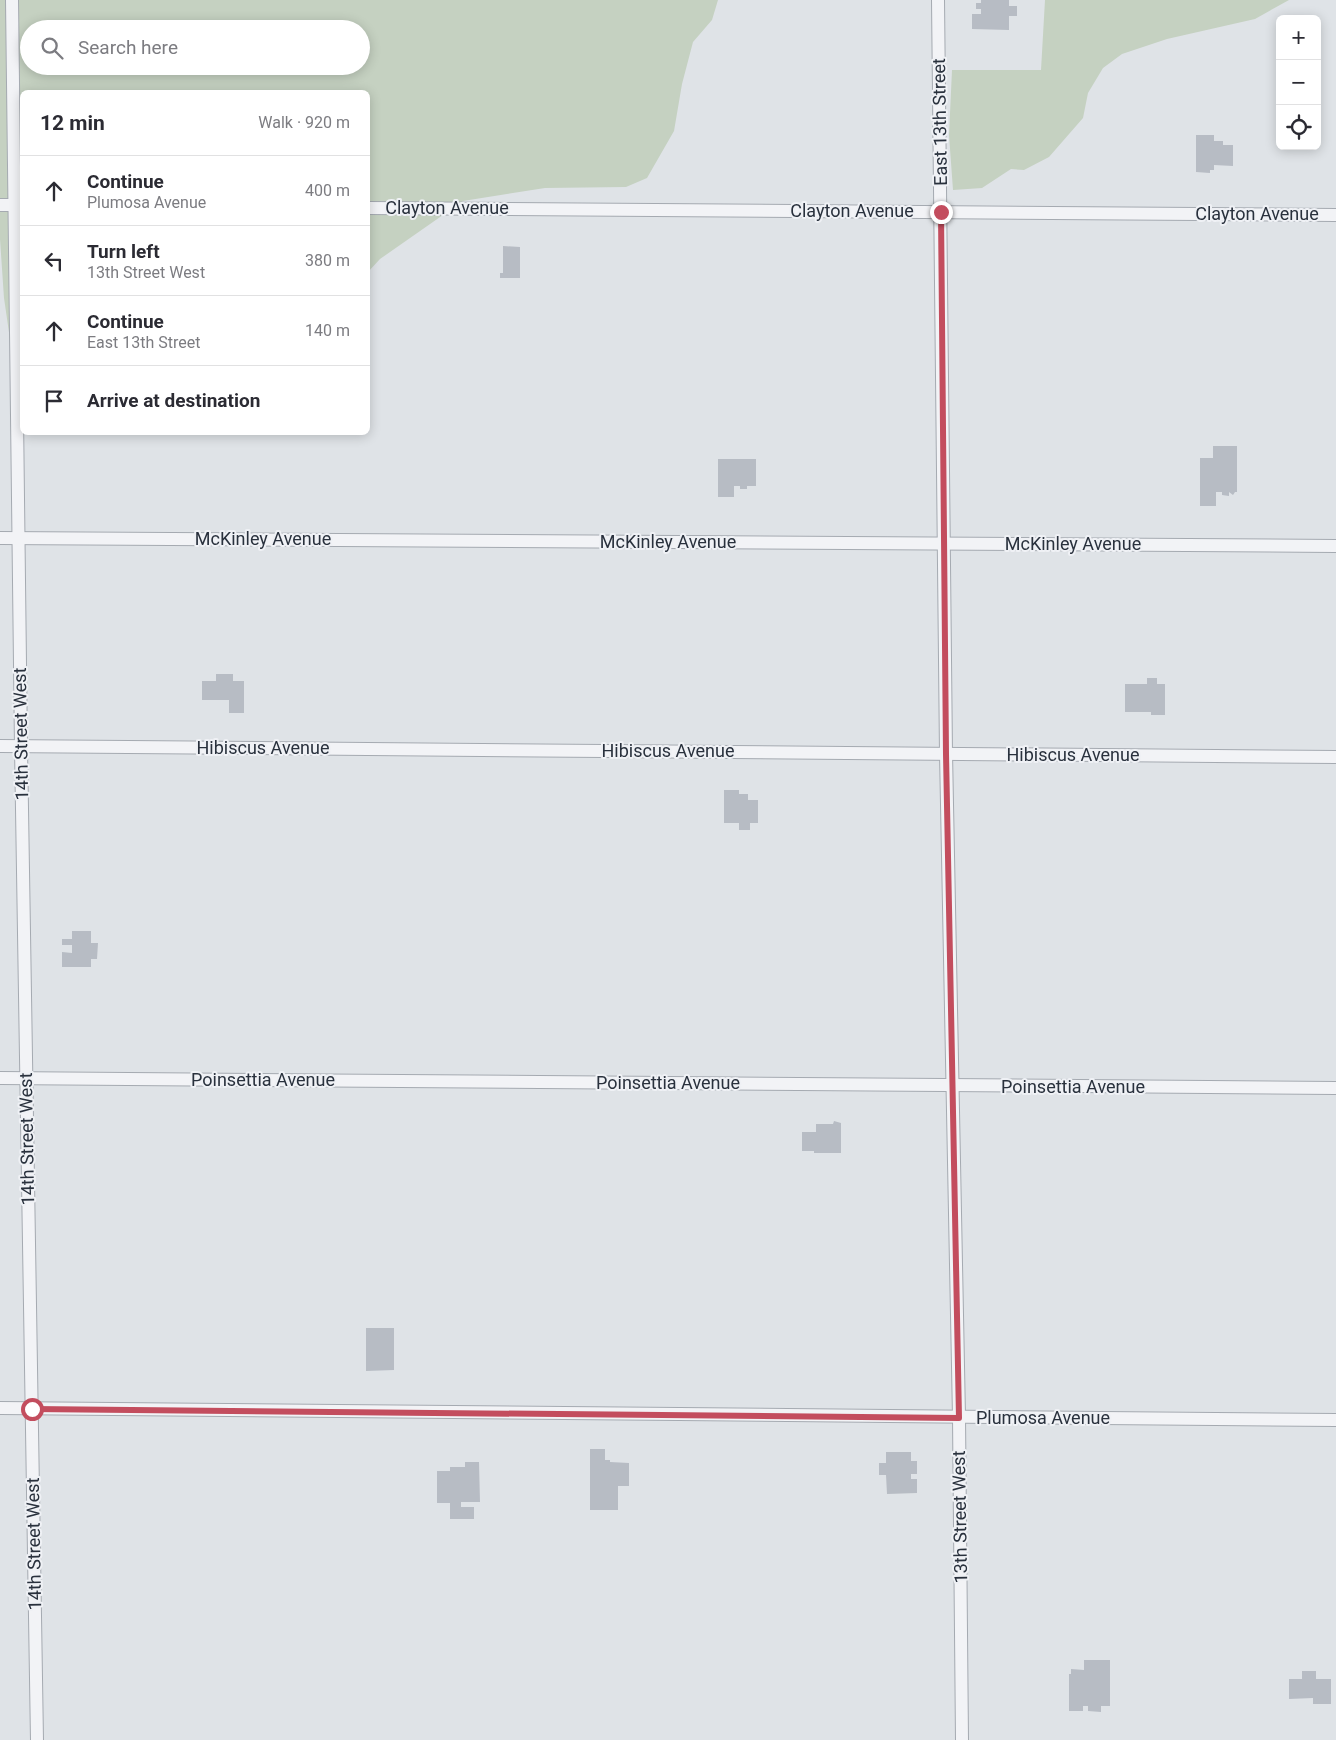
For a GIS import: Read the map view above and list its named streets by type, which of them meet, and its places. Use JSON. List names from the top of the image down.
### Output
{
  "streets": {
    "street": [
      "East 13th Street",
      "Clayton Avenue",
      "McKinley Avenue",
      "14th Street West",
      "Hibiscus Avenue",
      "Poinsettia Avenue",
      "Plumosa Avenue",
      "13th Street West"
    ]
  },
  "crossings": [
    ["East 13th Street", "Clayton Avenue"],
    ["East 13th Street", "McKinley Avenue"],
    ["East 13th Street", "13th Street West"],
    ["McKinley Avenue", "14th Street West"],
    ["McKinley Avenue", "13th Street West"],
    ["14th Street West", "Hibiscus Avenue"],
    ["14th Street West", "Poinsettia Avenue"],
    ["14th Street West", "Plumosa Avenue"],
    ["Hibiscus Avenue", "13th Street West"],
    ["Poinsettia Avenue", "13th Street West"],
    ["Plumosa Avenue", "13th Street West"]
  ],
  "page": {
    "map_buttons": ["+", "−"],
    "search": "Search here",
    "heading": ["12 min", "Walk · 920 m"],
    "list": [
      ["Continue", "Plumosa Avenue", "400 m"],
      ["Turn left", "13th Street West", "380 m"],
      ["Continue", "East 13th Street", "140 m"],
      "Arrive at destination"
    ]
  }
}
